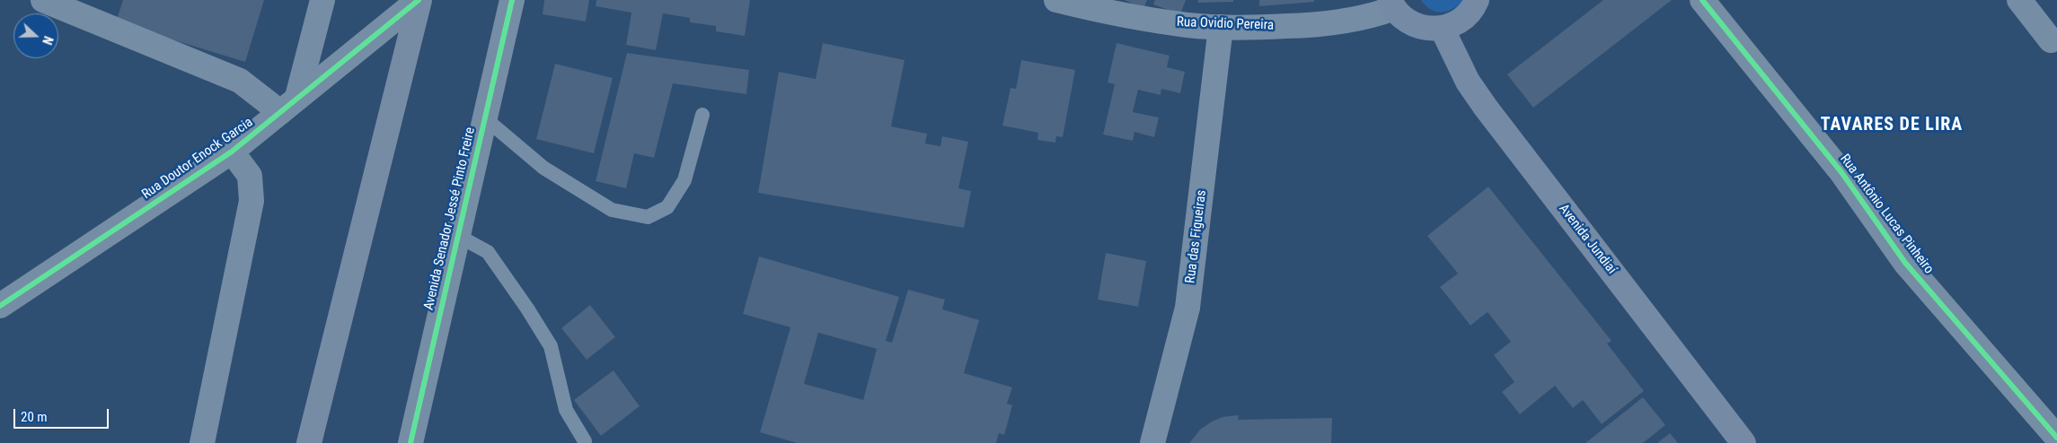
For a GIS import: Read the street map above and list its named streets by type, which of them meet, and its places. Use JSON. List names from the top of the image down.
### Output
{
  "streets": {
    "main road": ["Avenida Jundiaí"],
    "street": [
      "Rua Ovidio Pereira",
      "Rua Doutor Enock Garcia",
      "Rua Antônio Lucas Pinheiro",
      "Avenida Senador Jessé Pinto Freire",
      "Rua das Figueiras"
    ]
  },
  "crossings": [
    ["Rua Ovidio Pereira", "Rua das Figueiras"]
  ],
  "districts": ["TAVARES DE LIRA"],
  "scale_bar": "20 m",
  "north": "right"
}
